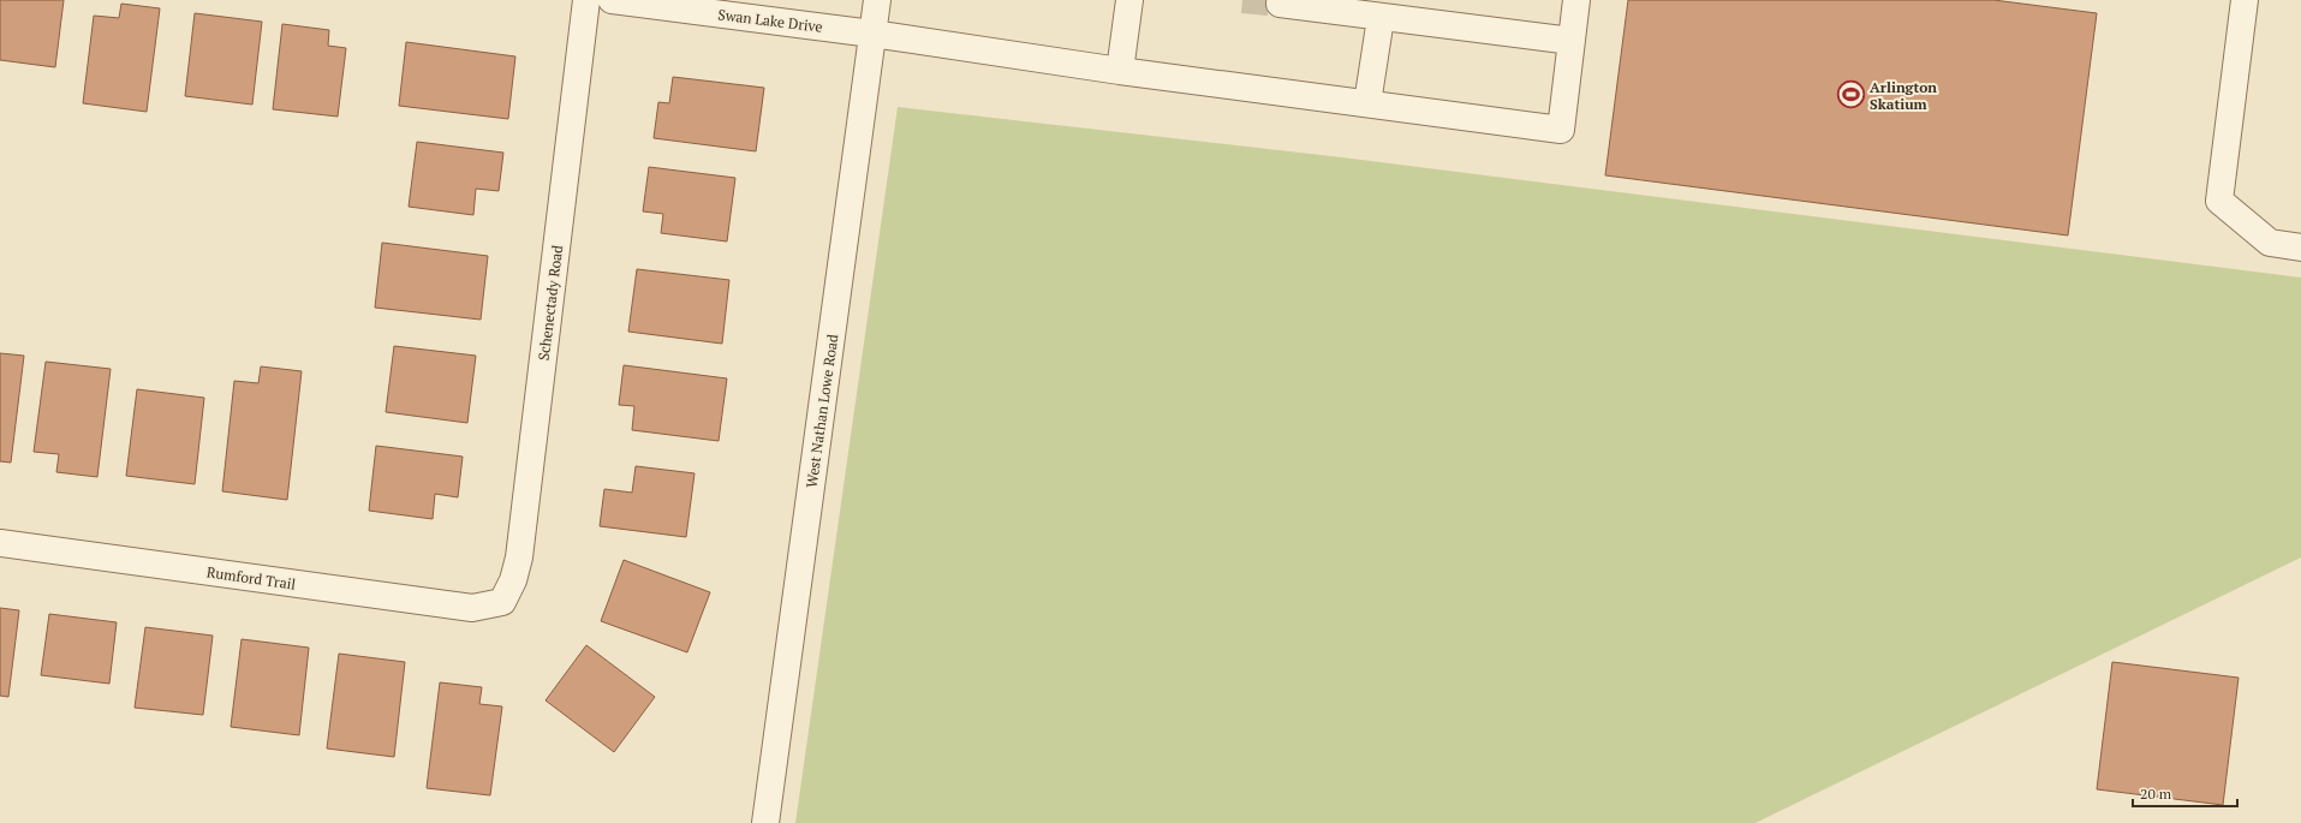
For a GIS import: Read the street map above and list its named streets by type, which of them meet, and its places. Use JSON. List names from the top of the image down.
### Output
{
  "streets": {
    "street": [
      "Swan Lake Drive",
      "Schenectady Road",
      "West Nathan Lowe Road",
      "Rumford Trail"
    ]
  },
  "crossings": [
    ["Swan Lake Drive", "West Nathan Lowe Road"],
    ["Schenectady Road", "Rumford Trail"]
  ],
  "places": {
    "sports": ["Arlington Skatium"]
  },
  "scale_bar": "20 m"
}
